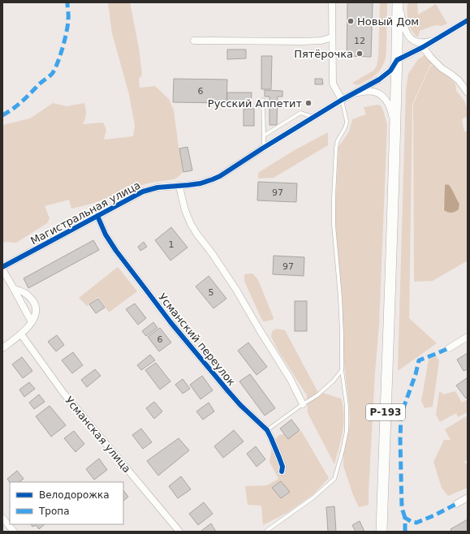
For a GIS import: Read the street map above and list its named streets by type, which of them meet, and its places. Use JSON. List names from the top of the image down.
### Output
{
  "streets": {
    "highway": ["Р-193"],
    "street": ["Магистральная улица", "Усманский переулок", "Усманская улица"]
  },
  "crossings": [
    ["Магистральная улица", "Усманский переулок"],
    ["Магистральная улица", "Р-193"]
  ],
  "places": ["Новый Дом", "Пятёрочка", "Русский Аппетит"],
  "house_numbers": [
    "12",
    "6",
    "97",
    "1",
    "97",
    "5",
    "6"
  ],
  "legend": ["Велодорожка", "Тропа"]
}
